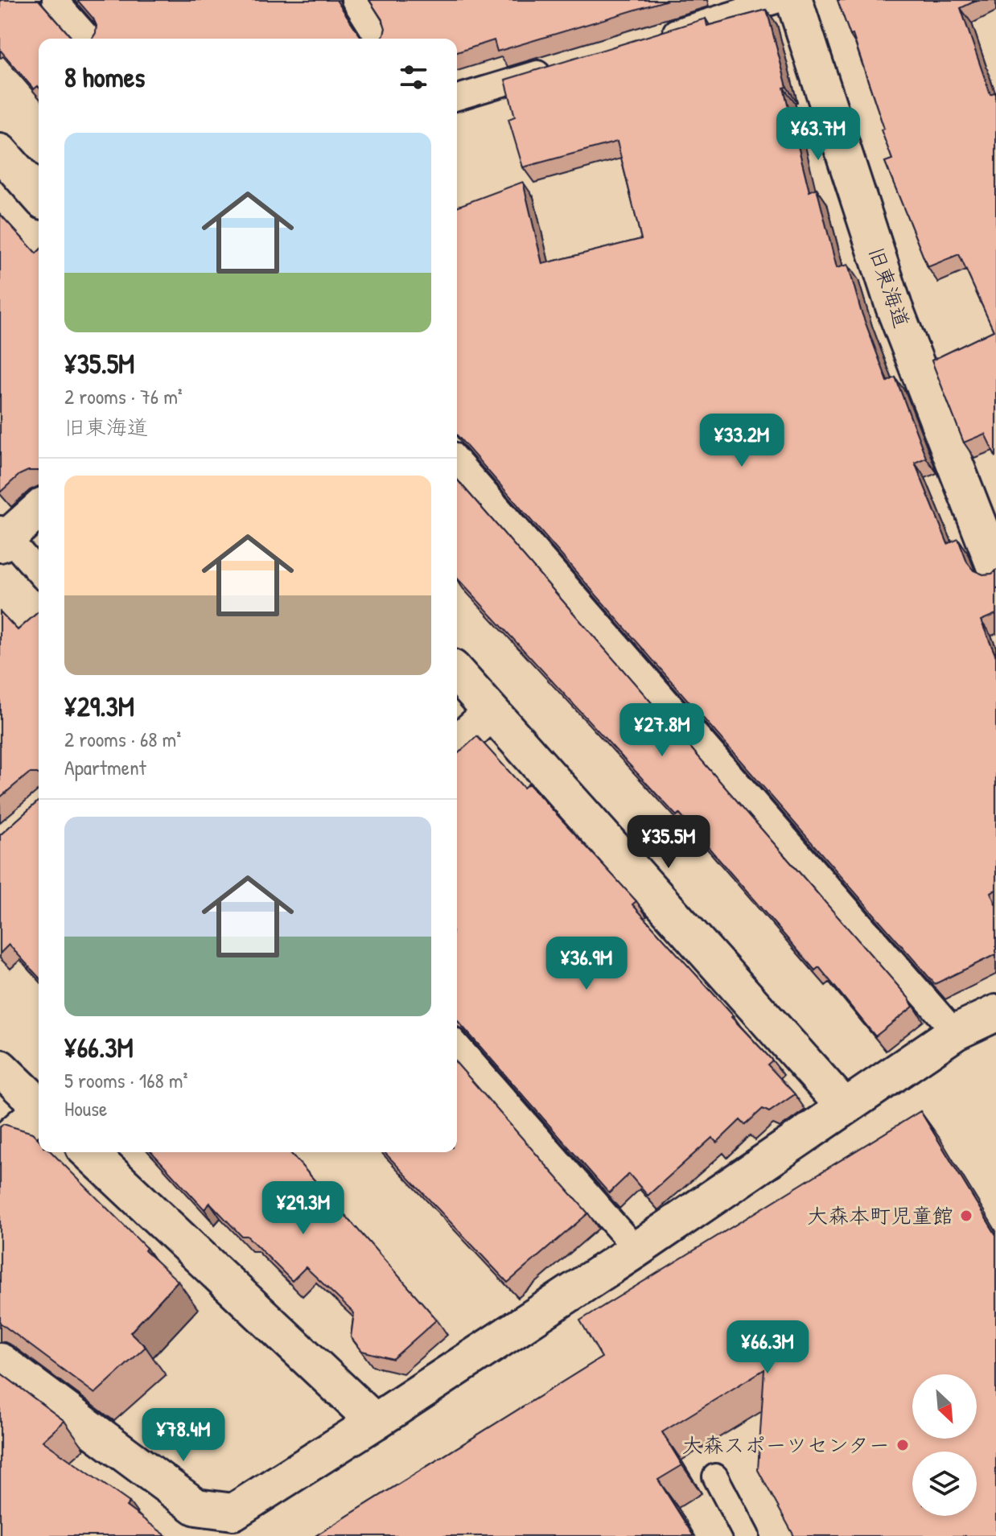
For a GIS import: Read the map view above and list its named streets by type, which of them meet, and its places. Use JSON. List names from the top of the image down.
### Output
{
  "streets": {
    "street": ["旧東海道"]
  },
  "places": ["大森本町児童館", "大森スポーツセンター"],
  "north": "bottom right",
  "page": {
    "heading": "8 homes",
    "price": [
      "¥63.7M",
      "¥33.2M",
      "¥27.8M",
      "¥35.5M",
      "¥36.9M",
      "¥29.3M",
      "¥66.3M",
      "¥78.4M"
    ],
    "list": [
      {
        "name": "¥35.5M",
        "note": "2 rooms · 76 m² · 旧東海道"
      },
      {
        "name": "¥29.3M",
        "note": "2 rooms · 68 m² · Apartment"
      },
      {
        "name": "¥66.3M",
        "note": "5 rooms · 168 m² · House"
      }
    ]
  }
}
